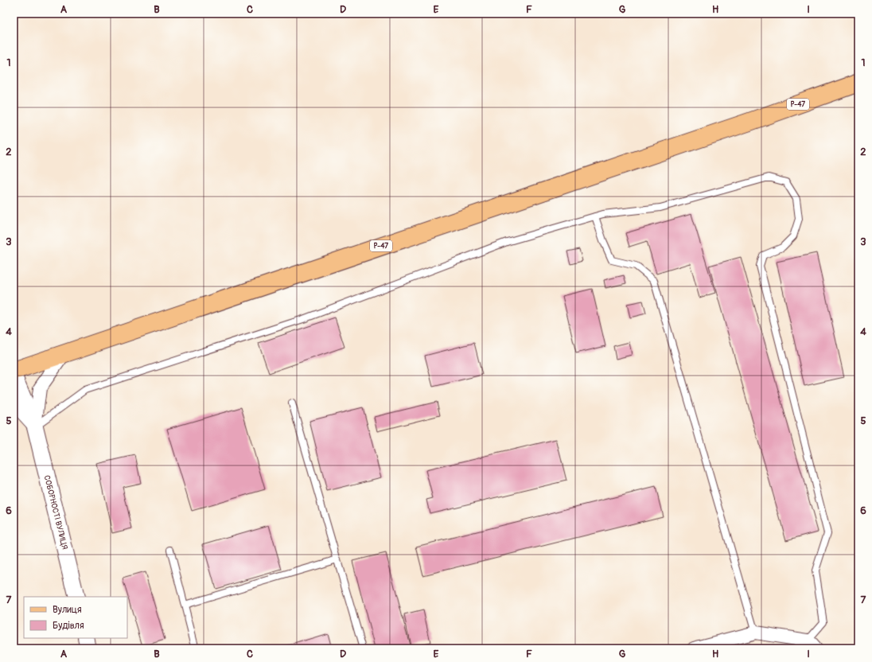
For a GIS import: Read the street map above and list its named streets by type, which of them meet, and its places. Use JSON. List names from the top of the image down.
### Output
{
  "streets": {
    "main road": ["Р-47"],
    "street": ["СОБОРНОСТІ ВУЛИЦЯ"]
  },
  "legend": ["Вулиця", "Будівля"],
  "grid": {
    "columns": [
      "A",
      "B",
      "C",
      "D",
      "E",
      "F",
      "G",
      "H",
      "I"
    ],
    "rows": [
      "1",
      "2",
      "3",
      "4",
      "5",
      "6",
      "7"
    ]
  }
}
